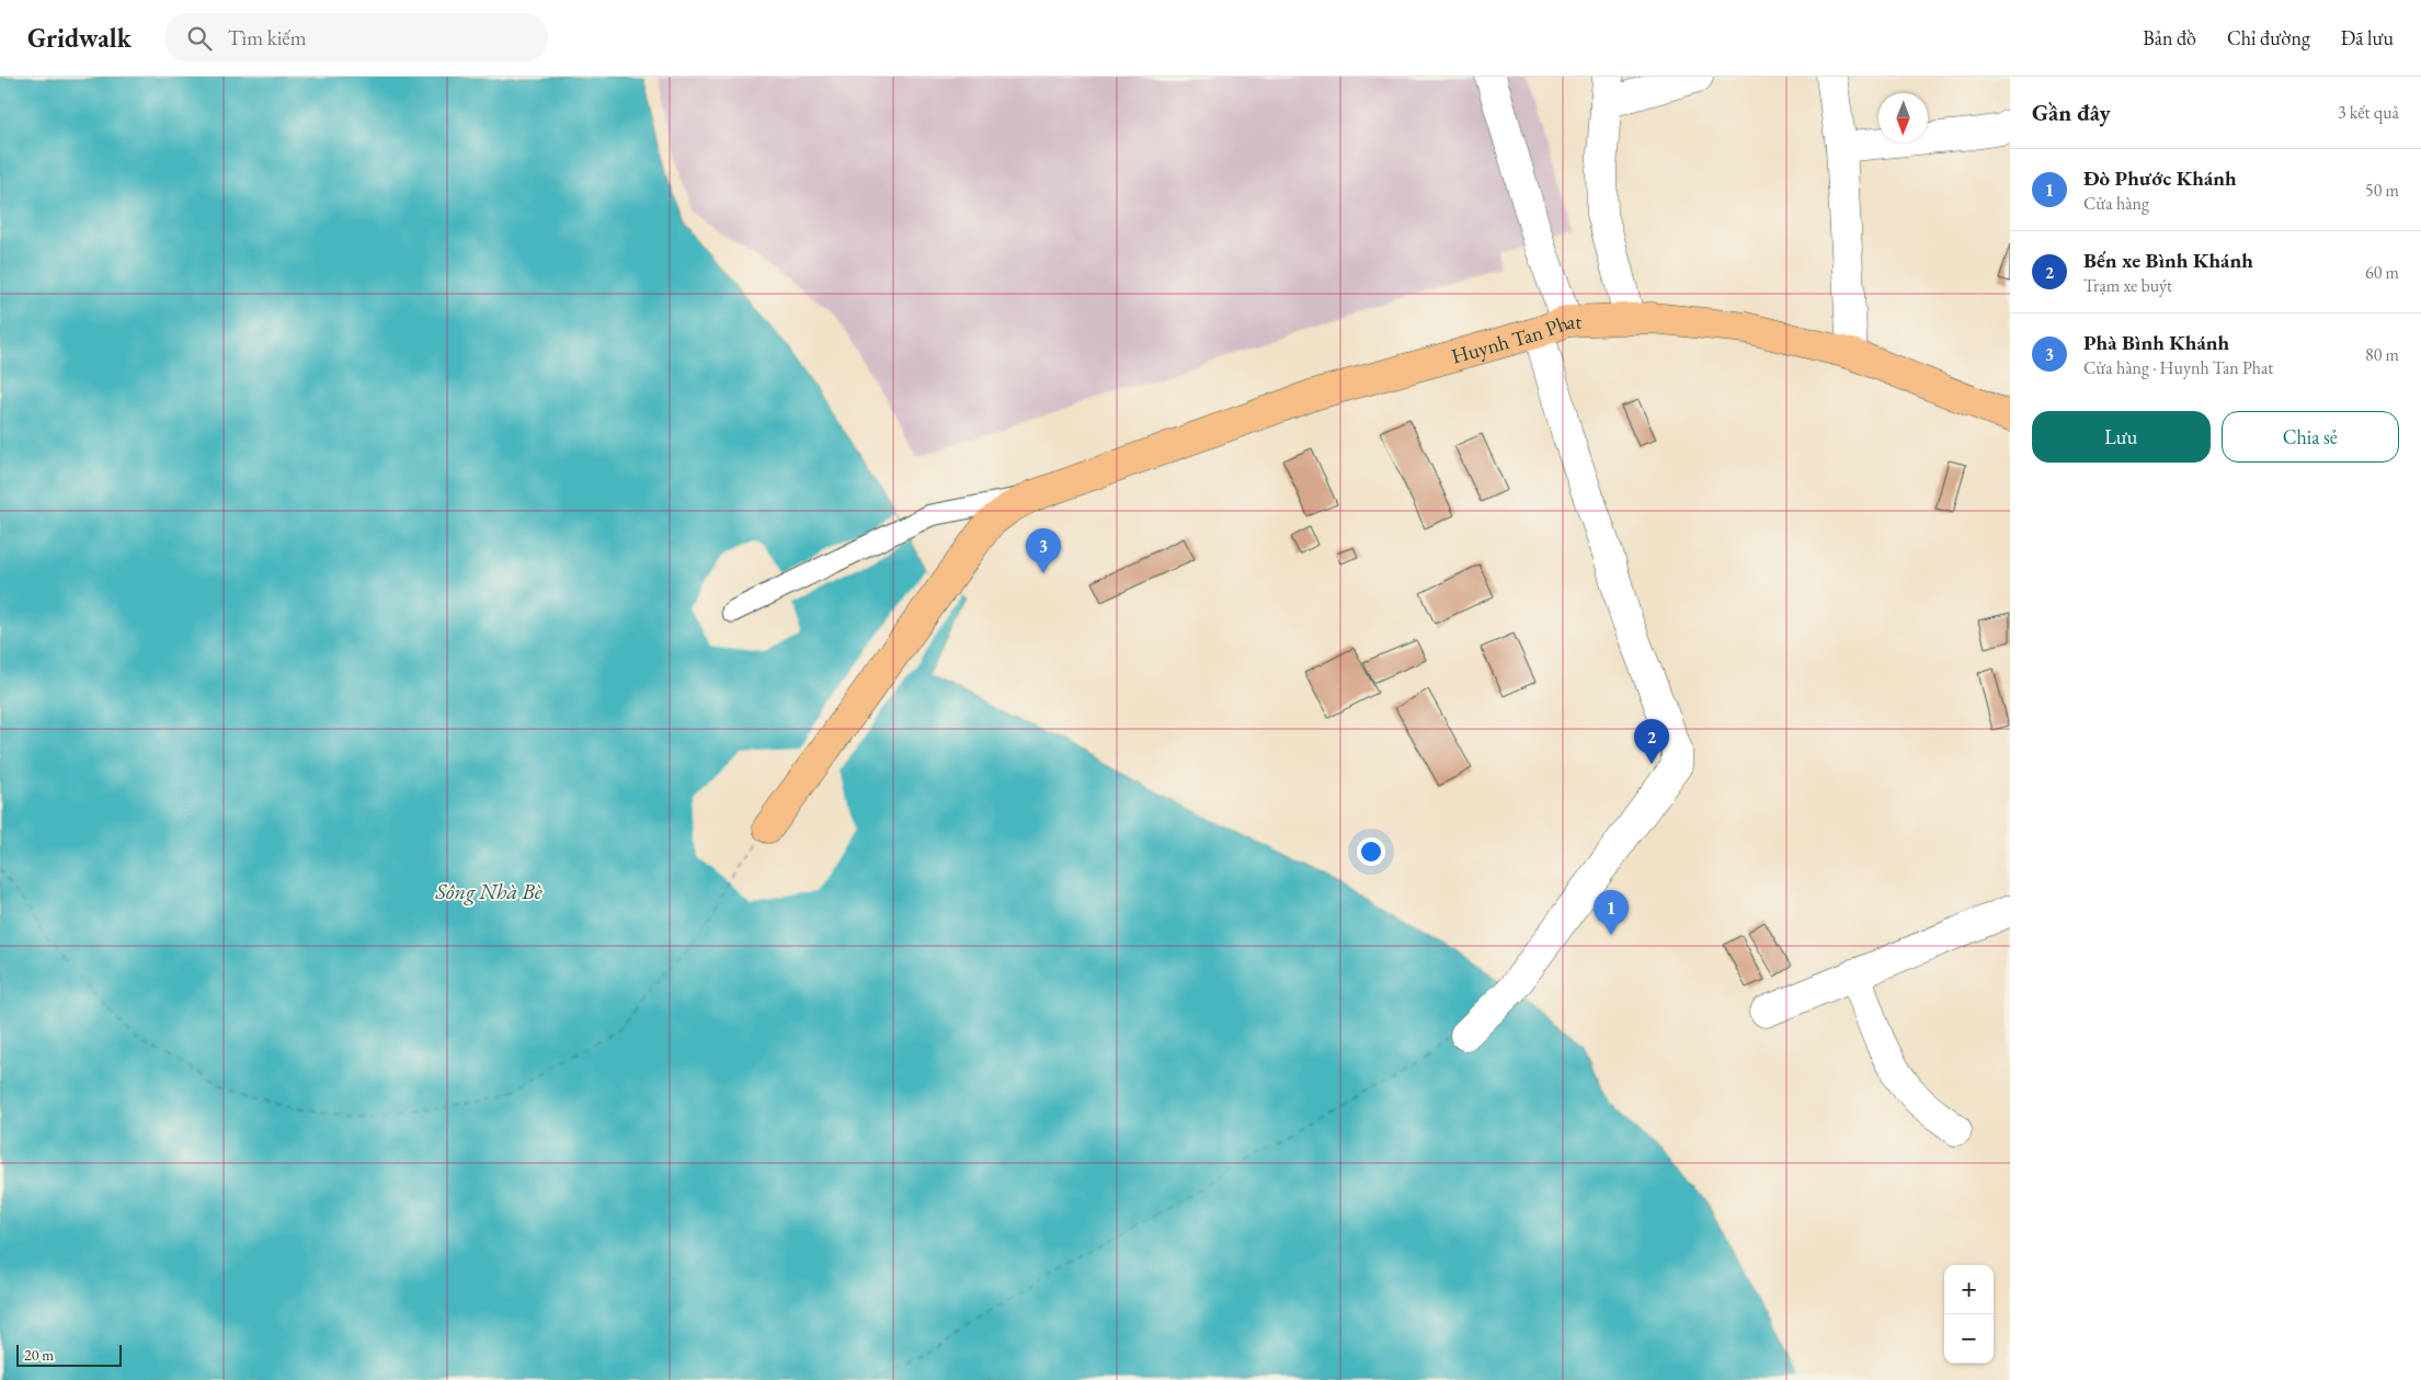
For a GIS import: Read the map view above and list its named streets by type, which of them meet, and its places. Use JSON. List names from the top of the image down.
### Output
{
  "streets": {
    "main road": ["Huynh Tan Phat"]
  },
  "water": ["Sông Nhà Bè"],
  "scale_bar": "20 m",
  "north": "bottom",
  "page": {
    "header": "Gridwalk",
    "search": "Tìm kiếm",
    "nav": ["Bản đồ", "Chỉ đường", "Đã lưu"],
    "heading": ["Gần đây", "3 kết quả"],
    "list": [
      {
        "mark": "1",
        "name": "Đò Phước Khánh",
        "note": "Cửa hàng",
        "value": "50 m"
      },
      {
        "mark": "2",
        "name": "Bến xe Bình Khánh",
        "note": "Trạm xe buýt",
        "value": "60 m"
      },
      {
        "mark": "3",
        "name": "Phà Bình Khánh",
        "note": "Cửa hàng · Huynh Tan Phat",
        "value": "80 m"
      }
    ],
    "buttons": ["Lưu", "Chia sẻ"],
    "pins": ["3", "2", "1"],
    "map_buttons": ["+", "−"],
    "scale": "20 m"
  }
}
